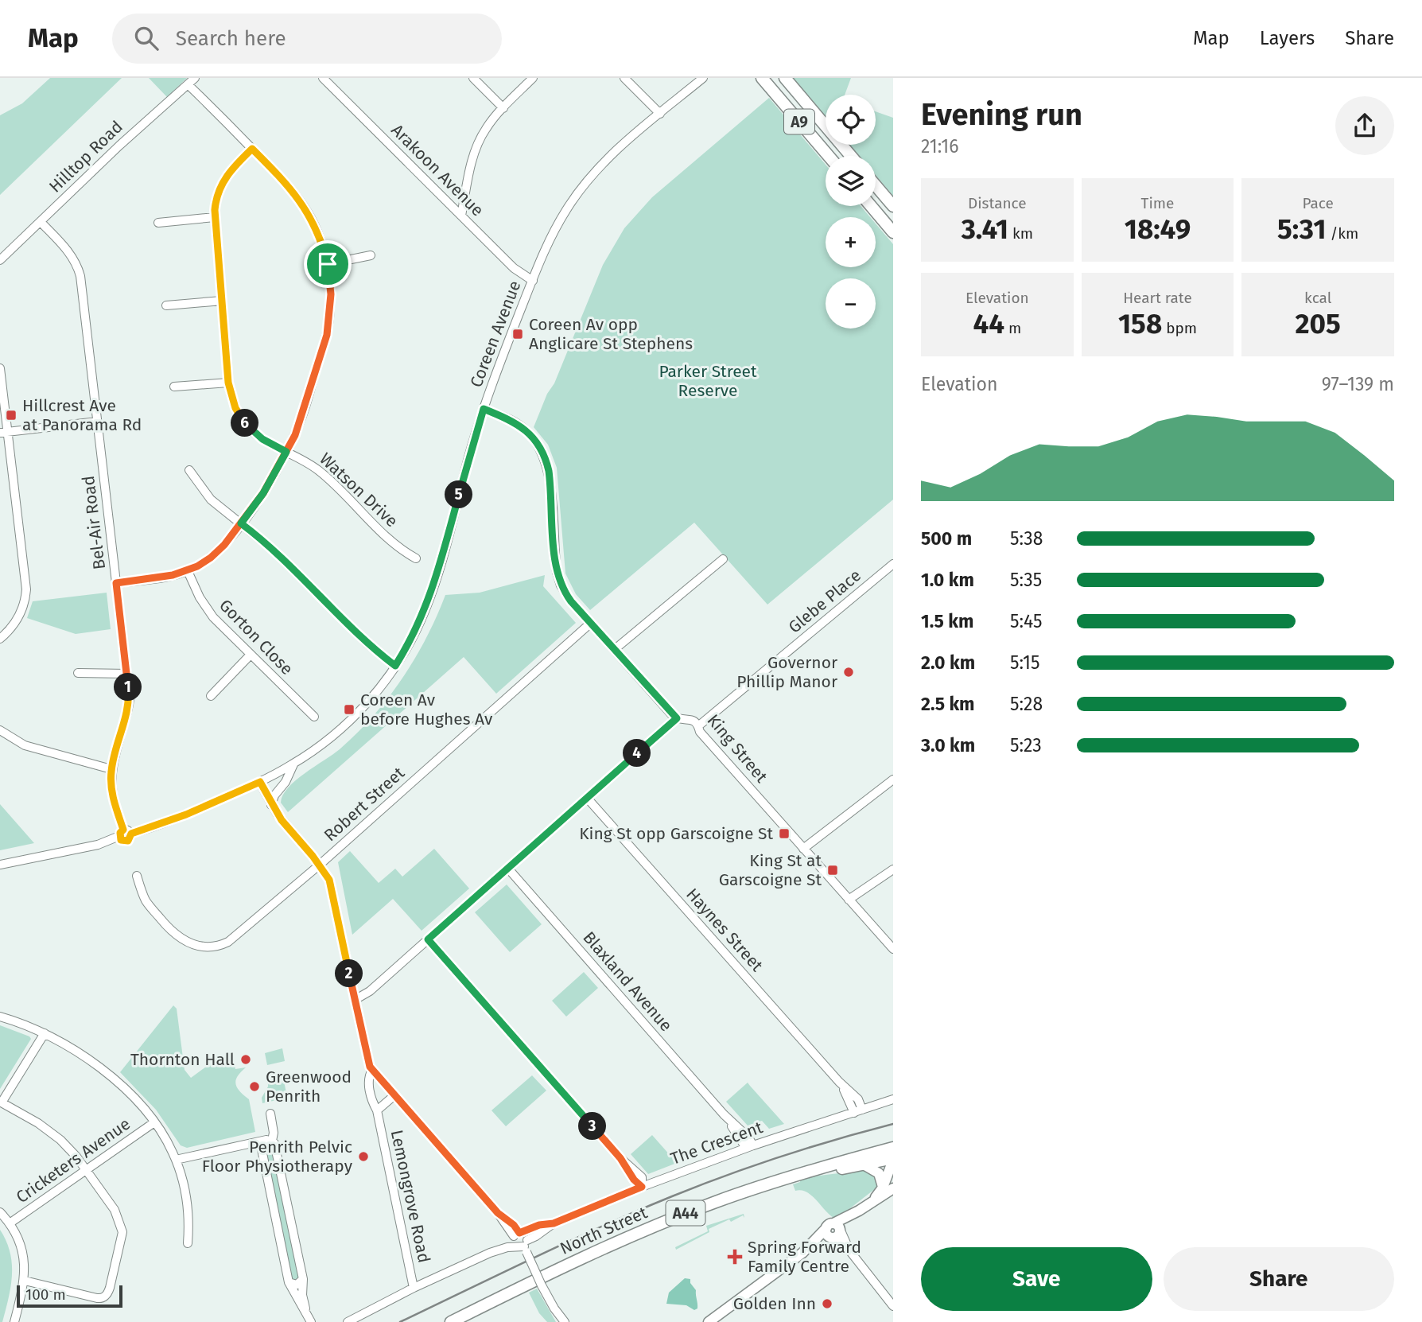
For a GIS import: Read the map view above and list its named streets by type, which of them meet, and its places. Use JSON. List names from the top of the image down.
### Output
{
  "streets": {
    "highway": ["A9", "A44", "North Street"],
    "street": [
      "Hilltop Road",
      "Arakoon Avenue",
      "Coreen Avenue",
      "Watson Drive",
      "Bel-Air Road",
      "Glebe Place",
      "Gorton Close",
      "King Street",
      "Robert Street",
      "Haynes Street",
      "Blaxland Avenue",
      "The Crescent",
      "Cricketers Avenue",
      "Lemongrove Road"
    ]
  },
  "crossings": [
    ["Hilltop Road", "Bel-Air Road"],
    ["Arakoon Avenue", "Coreen Avenue"],
    ["Coreen Avenue", "Bel-Air Road"],
    ["Coreen Avenue", "King Street"],
    ["Coreen Avenue", "Lemongrove Road"],
    ["Glebe Place", "King Street"],
    ["King Street", "Robert Street"],
    ["Robert Street", "Lemongrove Road"],
    ["Haynes Street", "The Crescent"],
    ["Blaxland Avenue", "The Crescent"],
    ["The Crescent", "Lemongrove Road"]
  ],
  "parks": ["Parker Street Reserve"],
  "places": {
    "transit": [
      "Coreen Av opp Anglicare St Stephens",
      "Hillcrest Ave at Panorama Rd",
      "Coreen Av before Hughes Av",
      "King St opp Garscoigne St",
      "King St at Garscoigne St"
    ],
    "other": [
      "Governor Phillip Manor",
      "Thornton Hall",
      "Greenwood Penrith",
      "Penrith Pelvic Floor Physiotherapy",
      "Golden Inn"
    ],
    "health": ["Spring Forward Family Centre"]
  },
  "scale_bar": "100 m",
  "page": {
    "header": "Map",
    "search": "Search here",
    "nav": ["Map", "Layers", "Share"],
    "heading": ["Evening run", "21:16"],
    "map_buttons": ["+", "−"],
    "stats": [
      ["Distance", "3.41 km"],
      ["Time", "18:49"],
      ["Pace", "5:31 /km"],
      ["Elevation", "44 m"],
      ["Heart rate", "158 bpm"],
      ["kcal", "205"]
    ],
    "chart": ["Elevation", "97–139 m"],
    "pins": [
      "6",
      "5",
      "1",
      "4",
      "2",
      "3"
    ],
    "list": [
      {
        "name": "500 m",
        "note": "5:38"
      },
      {
        "name": "1.0 km",
        "note": "5:35"
      },
      {
        "name": "1.5 km",
        "note": "5:45"
      },
      {
        "name": "2.0 km",
        "note": "5:15"
      },
      {
        "name": "2.5 km",
        "note": "5:28"
      },
      {
        "name": "3.0 km",
        "note": "5:23"
      }
    ],
    "buttons": ["Save", "Share"],
    "scale": "100 m"
  }
}
